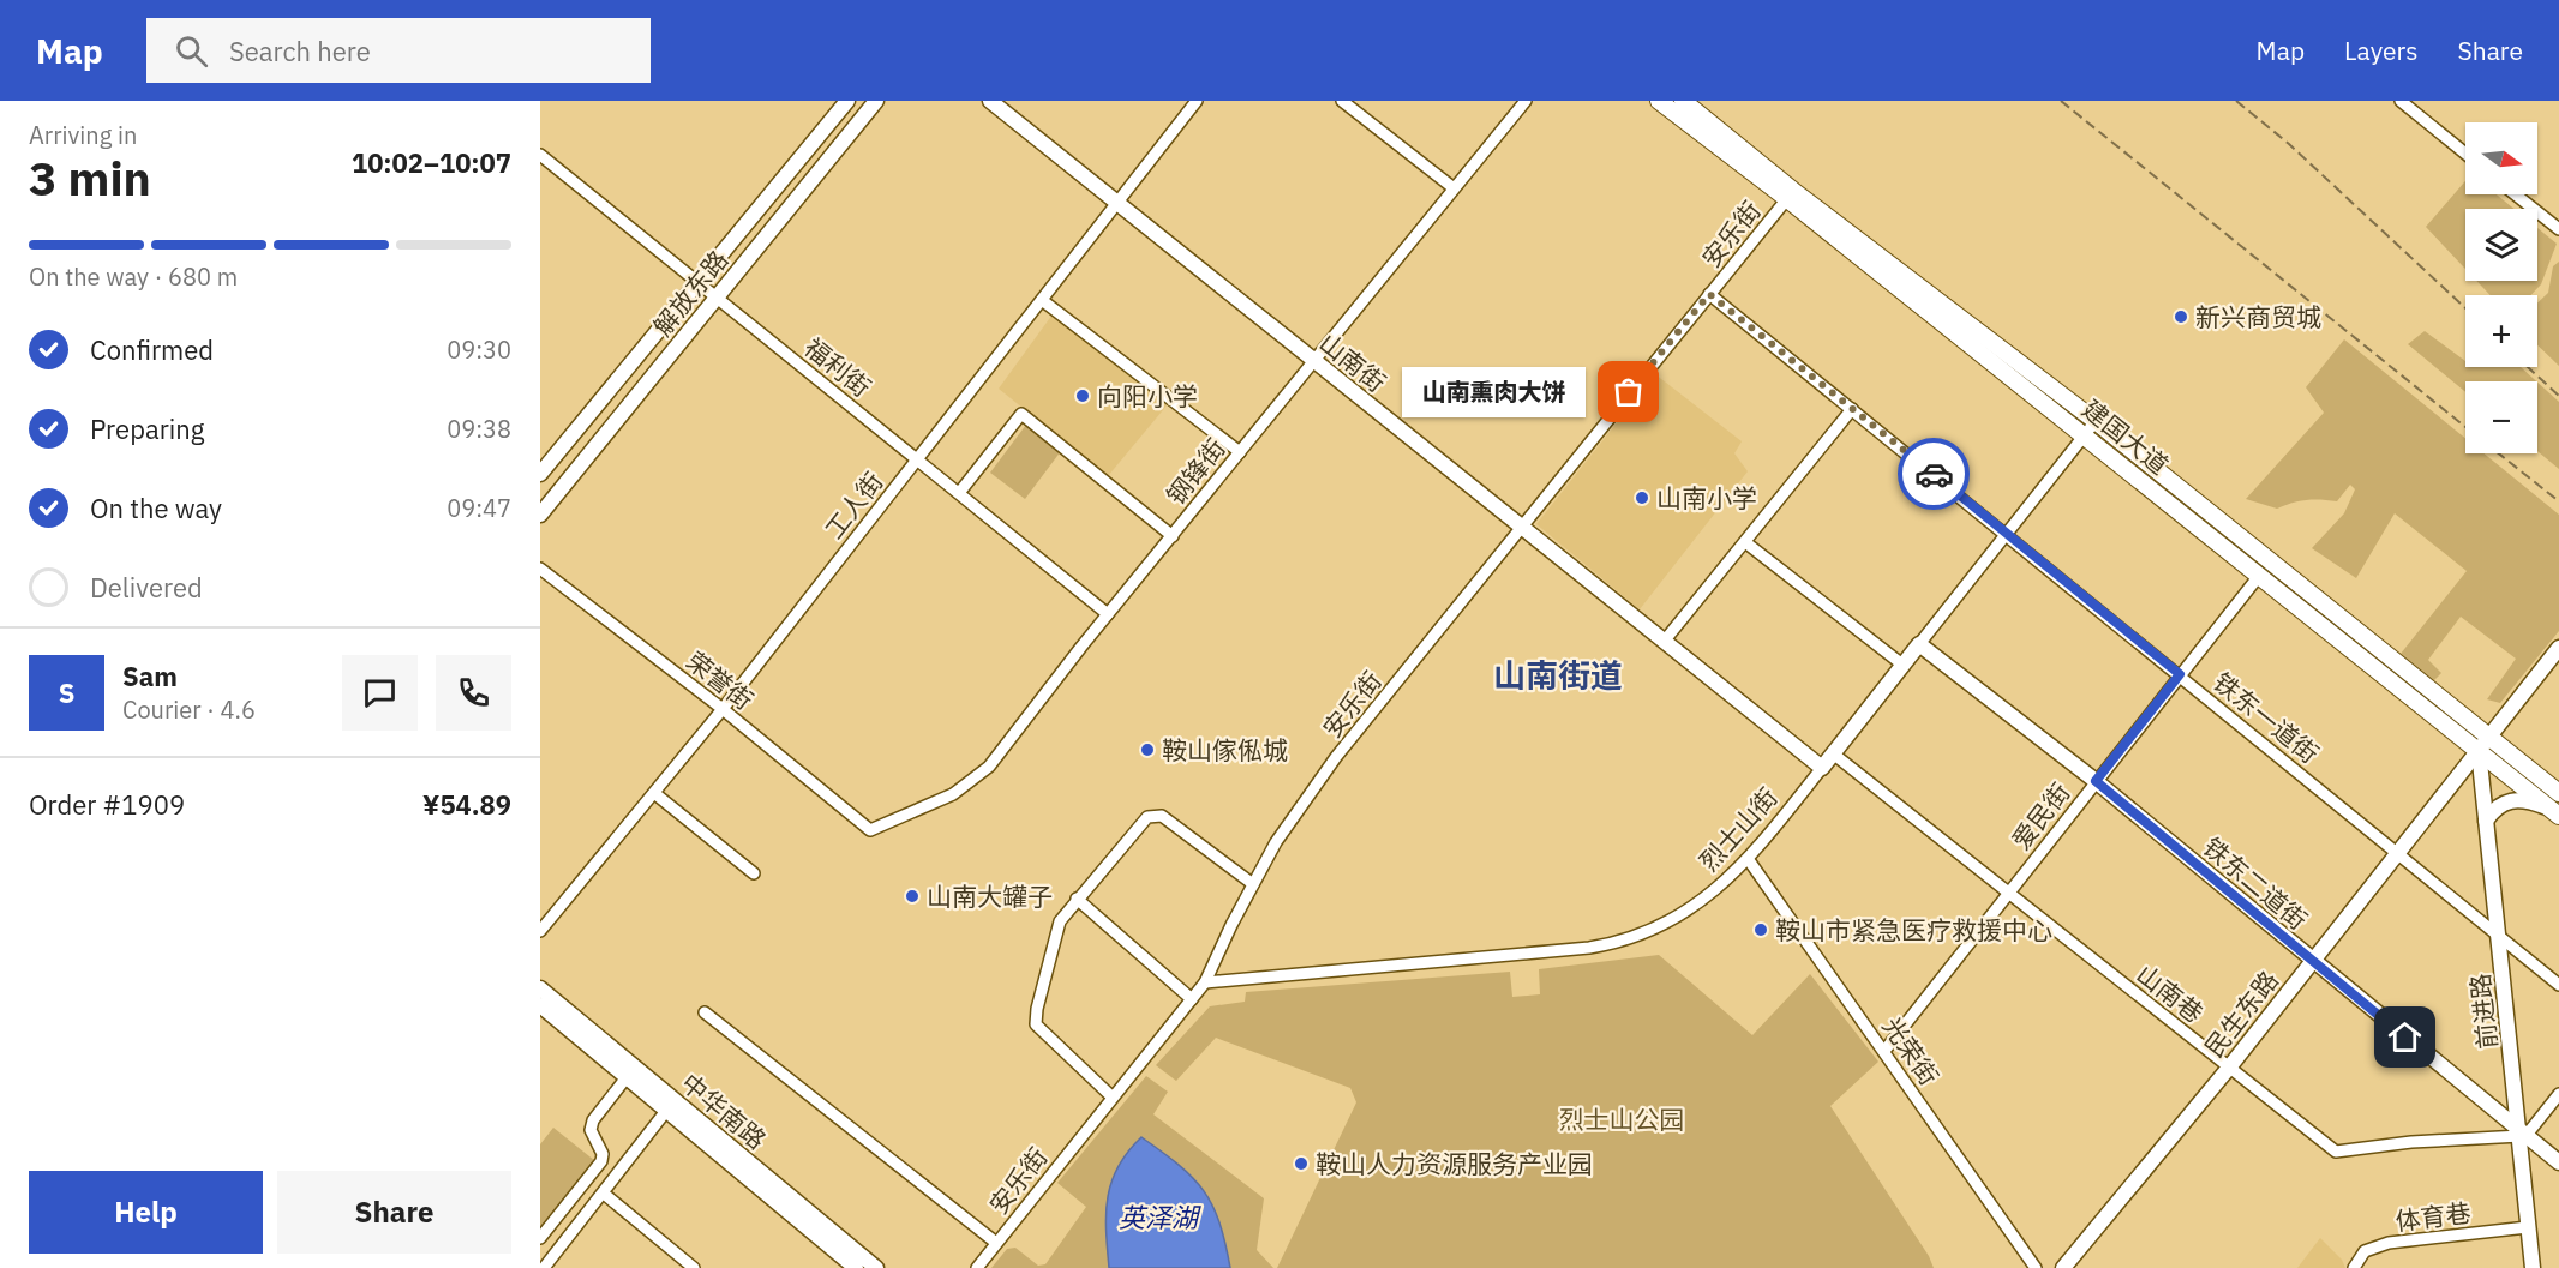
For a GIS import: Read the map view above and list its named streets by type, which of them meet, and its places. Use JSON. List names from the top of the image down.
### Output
{
  "streets": {
    "highway": ["建国大道"],
    "main road": [
      "解放东路",
      "山南街",
      "烈士山街",
      "铁东二道街",
      "前进路",
      "民生东路",
      "中华南路"
    ],
    "street": [
      "安乐街",
      "福利街",
      "钢锋街",
      "工人街",
      "荣誉街",
      "铁东一道街",
      "爱民街",
      "山南巷",
      "光荣街",
      "体育巷"
    ]
  },
  "crossings": [
    ["安乐街", "山南街"],
    ["安乐街", "建国大道"],
    ["安乐街", "铁东一道街"],
    ["安乐街", "烈士山街"],
    ["解放东路", "福利街"],
    ["山南街", "钢锋街"],
    ["山南街", "工人街"],
    ["山南街", "烈士山街"],
    ["福利街", "钢锋街"],
    ["福利街", "工人街"],
    ["建国大道", "爱民街"],
    ["建国大道", "烈士山街"],
    ["建国大道", "前进路"],
    ["建国大道", "民生东路"],
    ["钢锋街", "荣誉街"],
    ["工人街", "荣誉街"],
    ["铁东一道街", "爱民街"],
    ["铁东一道街", "烈士山街"],
    ["铁东一道街", "前进路"],
    ["铁东一道街", "民生东路"],
    ["爱民街", "铁东二道街"],
    ["爱民街", "山南巷"],
    ["爱民街", "光荣街"],
    ["烈士山街", "铁东二道街"],
    ["烈士山街", "山南巷"],
    ["烈士山街", "光荣街"],
    ["铁东二道街", "山南巷"],
    ["铁东二道街", "前进路"],
    ["铁东二道街", "民生东路"],
    ["山南巷", "前进路"],
    ["山南巷", "民生东路"],
    ["前进路", "民生东路"],
    ["前进路", "体育巷"]
  ],
  "districts": ["山南街道"],
  "water": ["英泽湖"],
  "parks": ["烈士山公园"],
  "places": [
    "新兴商贸城",
    "山南熏肉大饼",
    "向阳小学",
    "山南小学",
    "鞍山傢俬城",
    "山南大罐子",
    "鞍山市紧急医疗救援中心",
    "鞍山人力资源服务产业园"
  ],
  "north": "right",
  "page": {
    "header": "Map",
    "search": "Search here",
    "nav": ["Map", "Layers", "Share"],
    "heading": ["3 min", "Arriving in", "10:02–10:07"],
    "panel": [
      "Sam",
      "Courier · 4.6",
      "Order #1909",
      "¥54.89"
    ],
    "map_buttons": ["+", "−"],
    "bar": "On the way · 680 m",
    "list": [
      ["Confirmed", "09:30"],
      ["Preparing", "09:38"],
      ["On the way", "09:47"],
      "Delivered"
    ],
    "bubble": "山南熏肉大饼",
    "round": "S",
    "buttons": ["Help", "Share"]
  }
}
